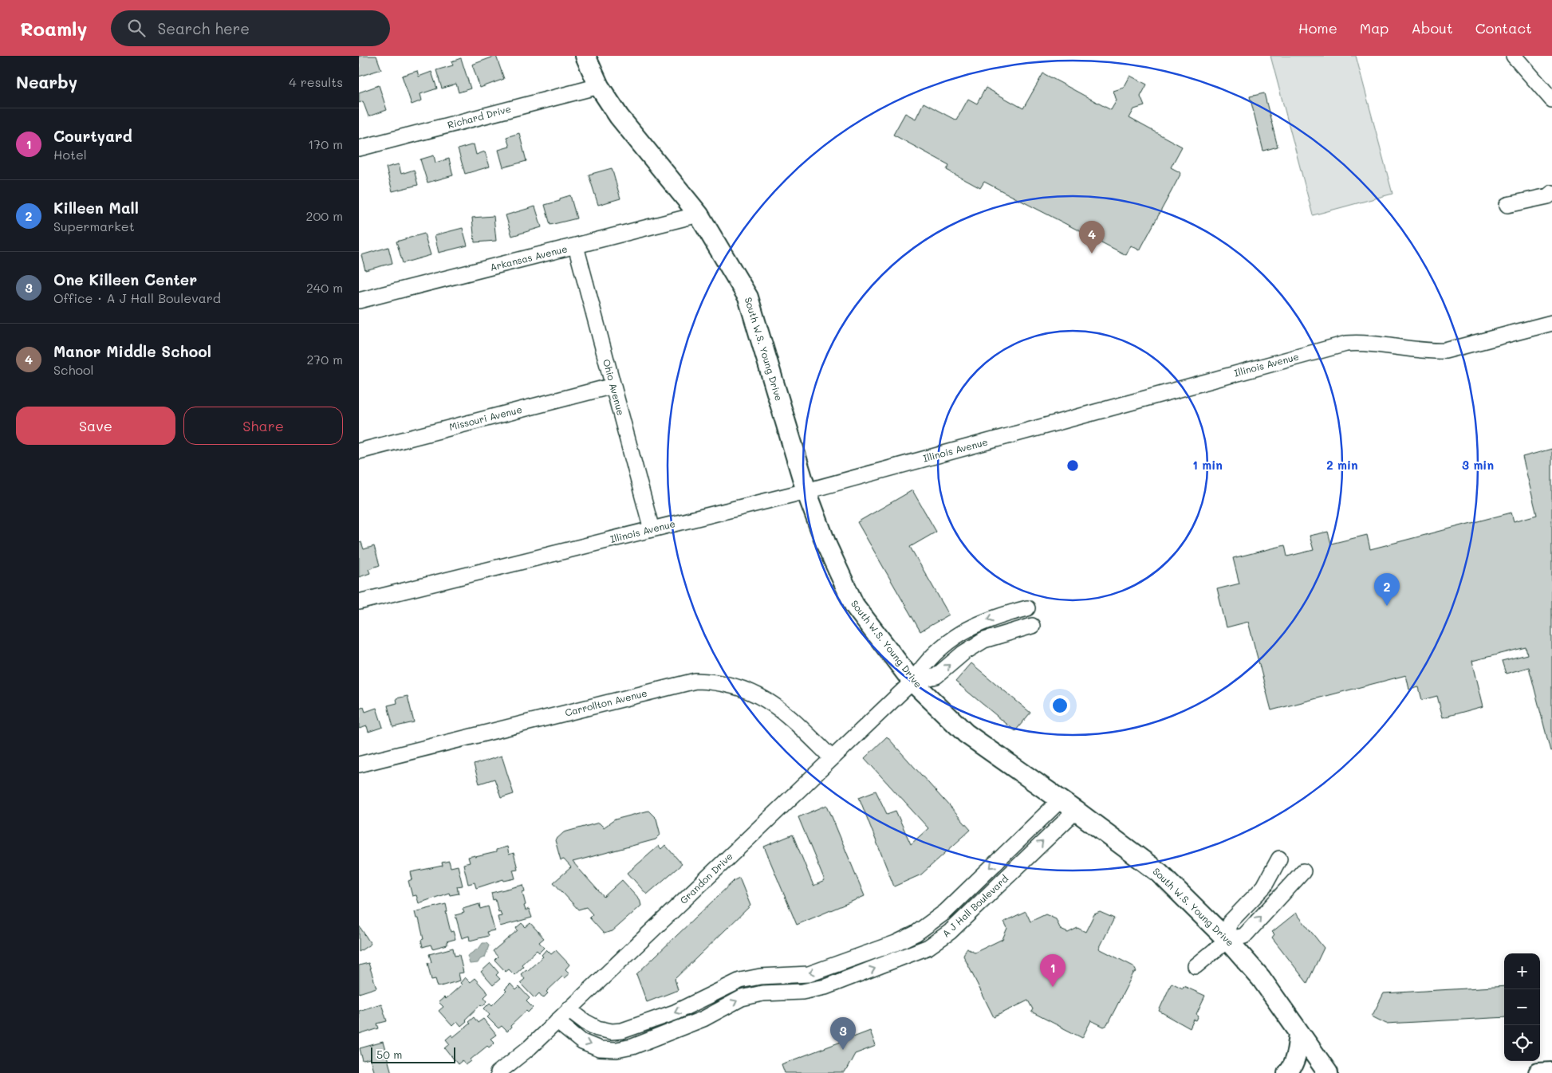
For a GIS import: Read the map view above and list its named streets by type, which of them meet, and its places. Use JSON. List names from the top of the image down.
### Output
{
  "streets": {
    "main road": ["South W.S. Young Drive"],
    "street": [
      "Richard Drive",
      "Arkansas Avenue",
      "Illinois Avenue",
      "Ohio Avenue",
      "Missouri Avenue",
      "Carrollton Avenue",
      "Grandon Drive",
      "A J Hall Boulevard"
    ]
  },
  "crossings": [
    ["Richard Drive", "South W.S. Young Drive"],
    ["Arkansas Avenue", "South W.S. Young Drive"],
    ["Arkansas Avenue", "Ohio Avenue"],
    ["South W.S. Young Drive", "Illinois Avenue"],
    ["South W.S. Young Drive", "Grandon Drive"],
    ["South W.S. Young Drive", "A J Hall Boulevard"],
    ["Illinois Avenue", "Ohio Avenue"],
    ["Ohio Avenue", "Missouri Avenue"],
    ["Carrollton Avenue", "Grandon Drive"],
    ["Grandon Drive", "A J Hall Boulevard"]
  ],
  "scale_bar": "50 m",
  "page": {
    "header": "Roamly",
    "search": "Search here",
    "nav": [
      "Home",
      "Map",
      "About",
      "Contact"
    ],
    "heading": ["Nearby", "4 results"],
    "list": [
      {
        "mark": "1",
        "name": "Courtyard",
        "note": "Hotel",
        "value": "170 m"
      },
      {
        "mark": "2",
        "name": "Killeen Mall",
        "note": "Supermarket",
        "value": "200 m"
      },
      {
        "mark": "3",
        "name": "One Killeen Center",
        "note": "Office · A J Hall Boulevard",
        "value": "240 m"
      },
      {
        "mark": "4",
        "name": "Manor Middle School",
        "note": "School",
        "value": "270 m"
      }
    ],
    "pins": [
      "4",
      "2",
      "1",
      "3"
    ],
    "buttons": ["Save", "Share"],
    "map_buttons": ["+", "−"],
    "scale": "50 m"
  },
  "rings": ["1 min", "2 min", "3 min"]
}
